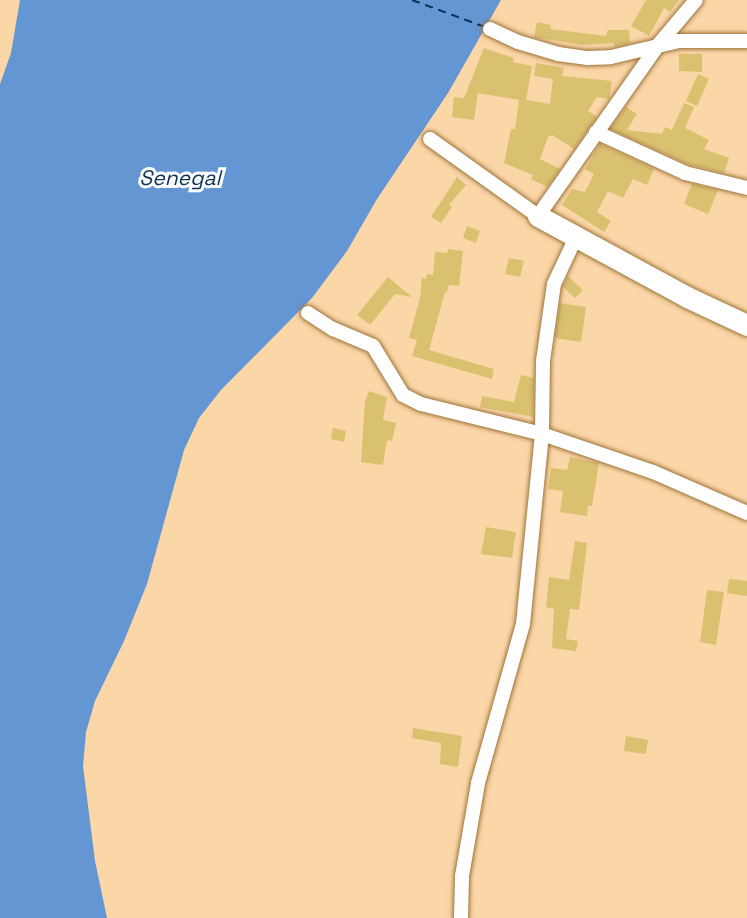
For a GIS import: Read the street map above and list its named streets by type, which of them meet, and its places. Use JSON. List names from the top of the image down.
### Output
{
  "water": ["Senegal"]
}
